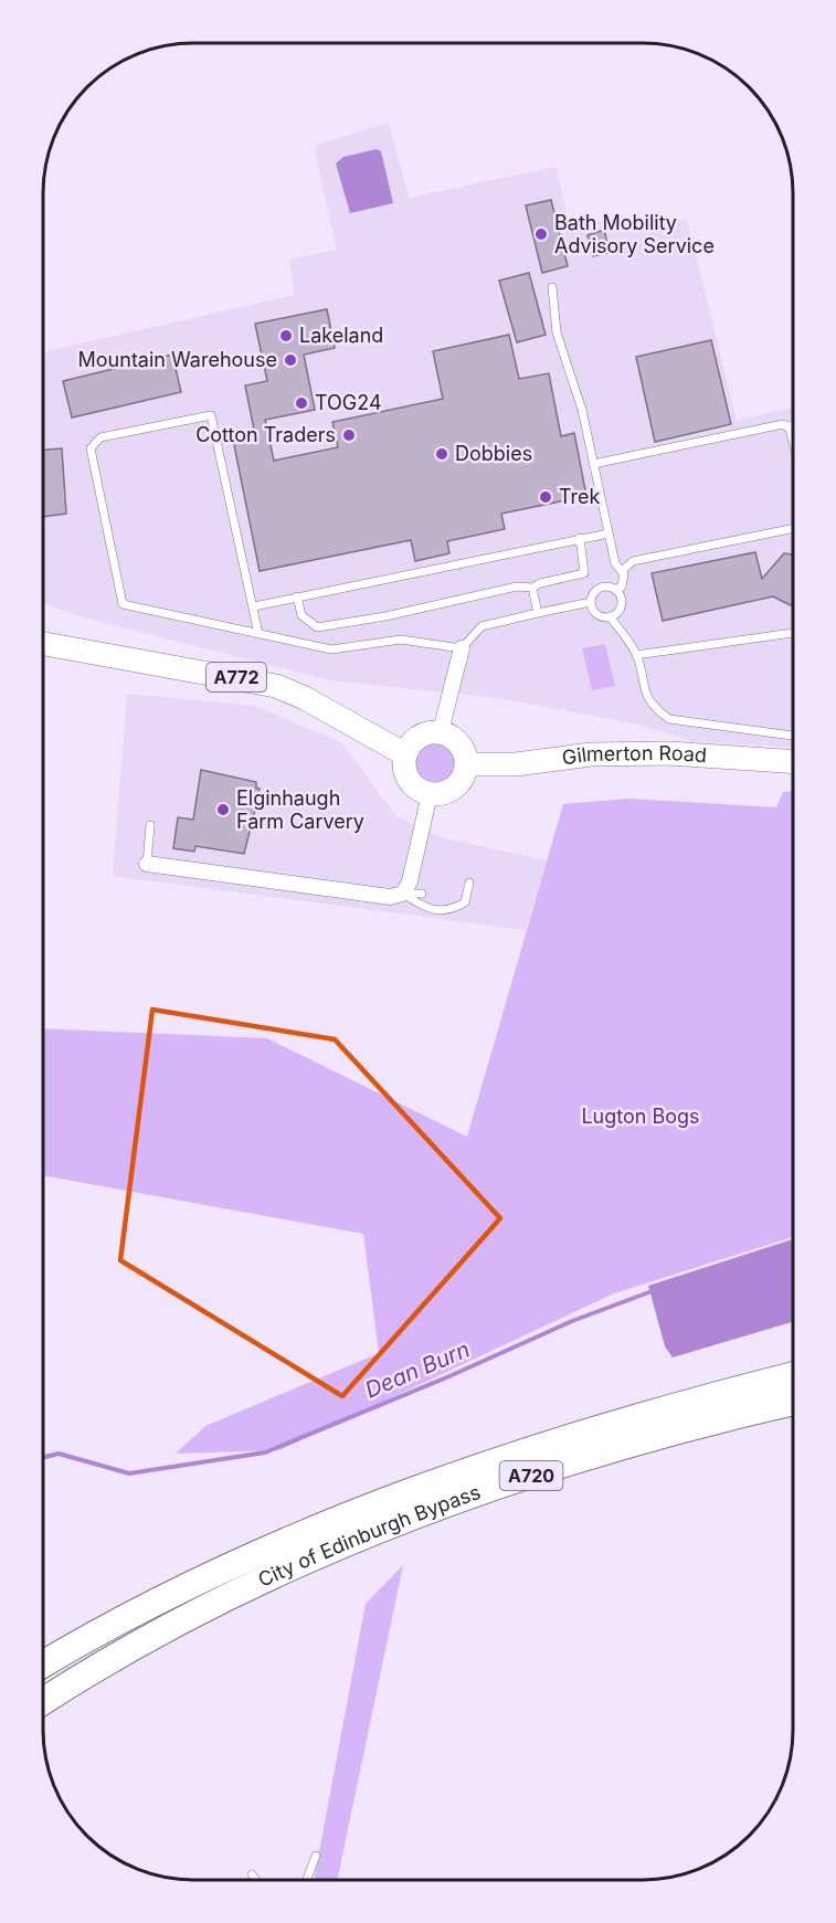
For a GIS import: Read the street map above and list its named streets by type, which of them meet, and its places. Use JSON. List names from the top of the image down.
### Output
{
  "streets": {
    "highway": ["A720", "City of Edinburgh Bypass"],
    "main road": ["A772", "Gilmerton Road"]
  },
  "crossings": [
    ["A772", "Gilmerton Road"]
  ],
  "water": ["Dean Burn"],
  "parks": ["Lugton Bogs"],
  "places": [
    "Bath Mobility Advisory Service",
    "Lakeland",
    "Mountain Warehouse",
    "TOG24",
    "Cotton Traders",
    "Dobbies",
    "Trek",
    "Elginhaugh Farm Carvery"
  ]
}
